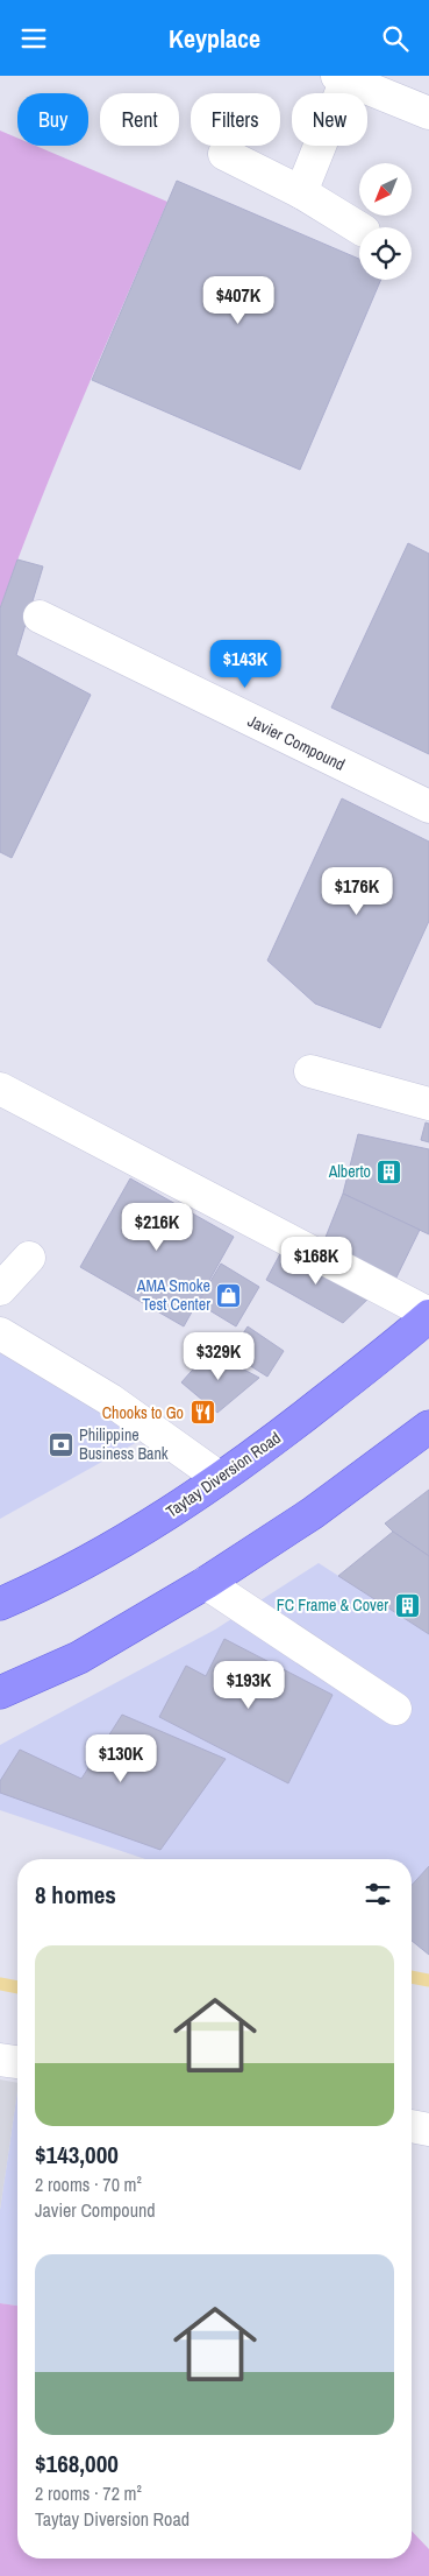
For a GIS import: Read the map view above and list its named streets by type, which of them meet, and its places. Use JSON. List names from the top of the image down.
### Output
{
  "streets": {
    "main road": ["Taytay Diversion Road"],
    "street": ["Javier Compound"]
  },
  "places": {
    "building": ["Alberto", "FC Frame & Cover"],
    "shop": ["AMA Smoke Test Center"],
    "restaurant": ["Chooks to Go"],
    "bank": ["Philippine Business Bank"]
  },
  "north": "bottom left",
  "page": {
    "header": "Keyplace",
    "chip": [
      "Buy",
      "Rent",
      "Filters",
      "New"
    ],
    "price": [
      "$407K",
      "$143K",
      "$176K",
      "$216K",
      "$168K",
      "$329K",
      "$193K",
      "$130K"
    ],
    "heading": "8 homes",
    "list": [
      {
        "name": "$143,000",
        "note": "2 rooms · 70 m² · Javier Compound"
      },
      {
        "name": "$168,000",
        "note": "2 rooms · 72 m² · Taytay Diversion Road"
      }
    ]
  }
}
